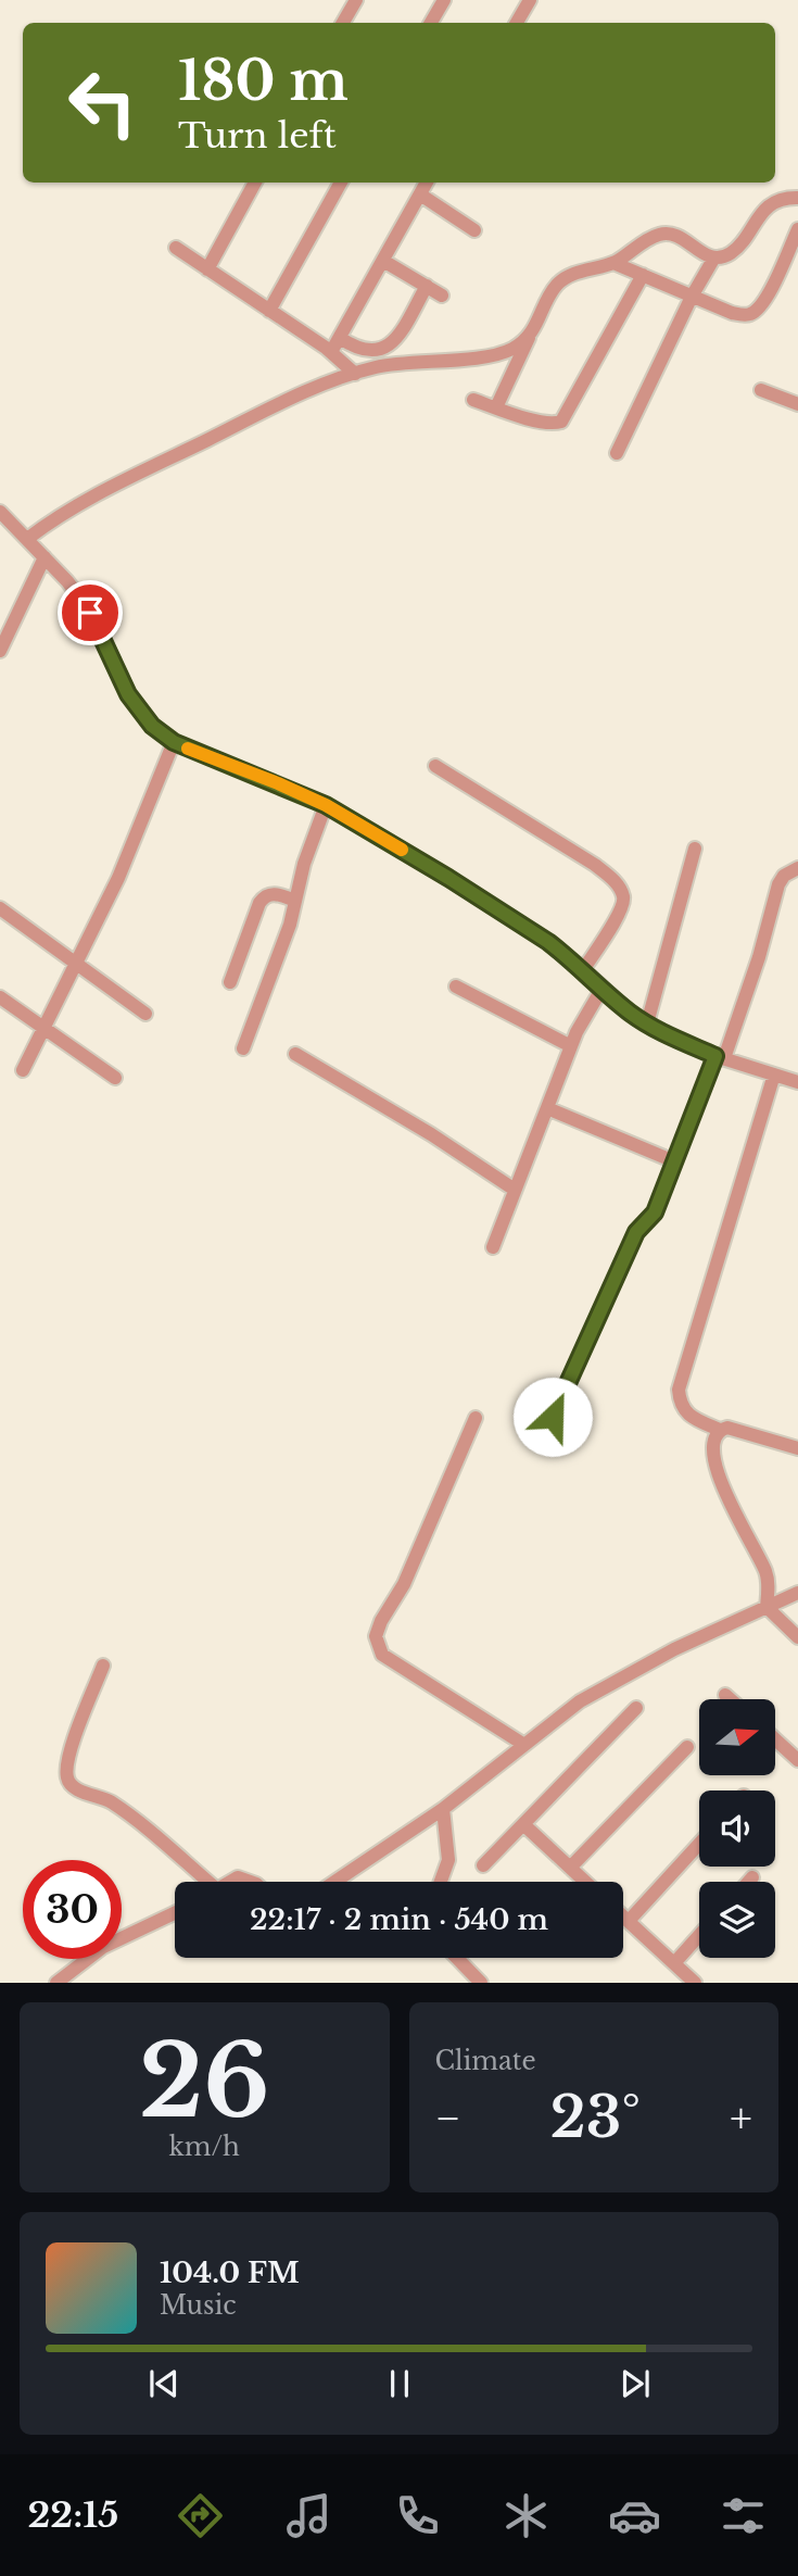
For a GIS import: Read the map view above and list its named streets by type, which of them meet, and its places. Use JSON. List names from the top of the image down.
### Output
{
  "north": "right",
  "page": {
    "turn": ["180 m", "Turn left"],
    "limit": "30",
    "trip": "22:17 · 2 min · 540 m",
    "tile": [
      ["26", "km/h"],
      "Climate"
    ],
    "heat": ["−", "23°", "+"],
    "song": ["104.0 FM", "Music"],
    "tabs": "22:15"
  }
}
